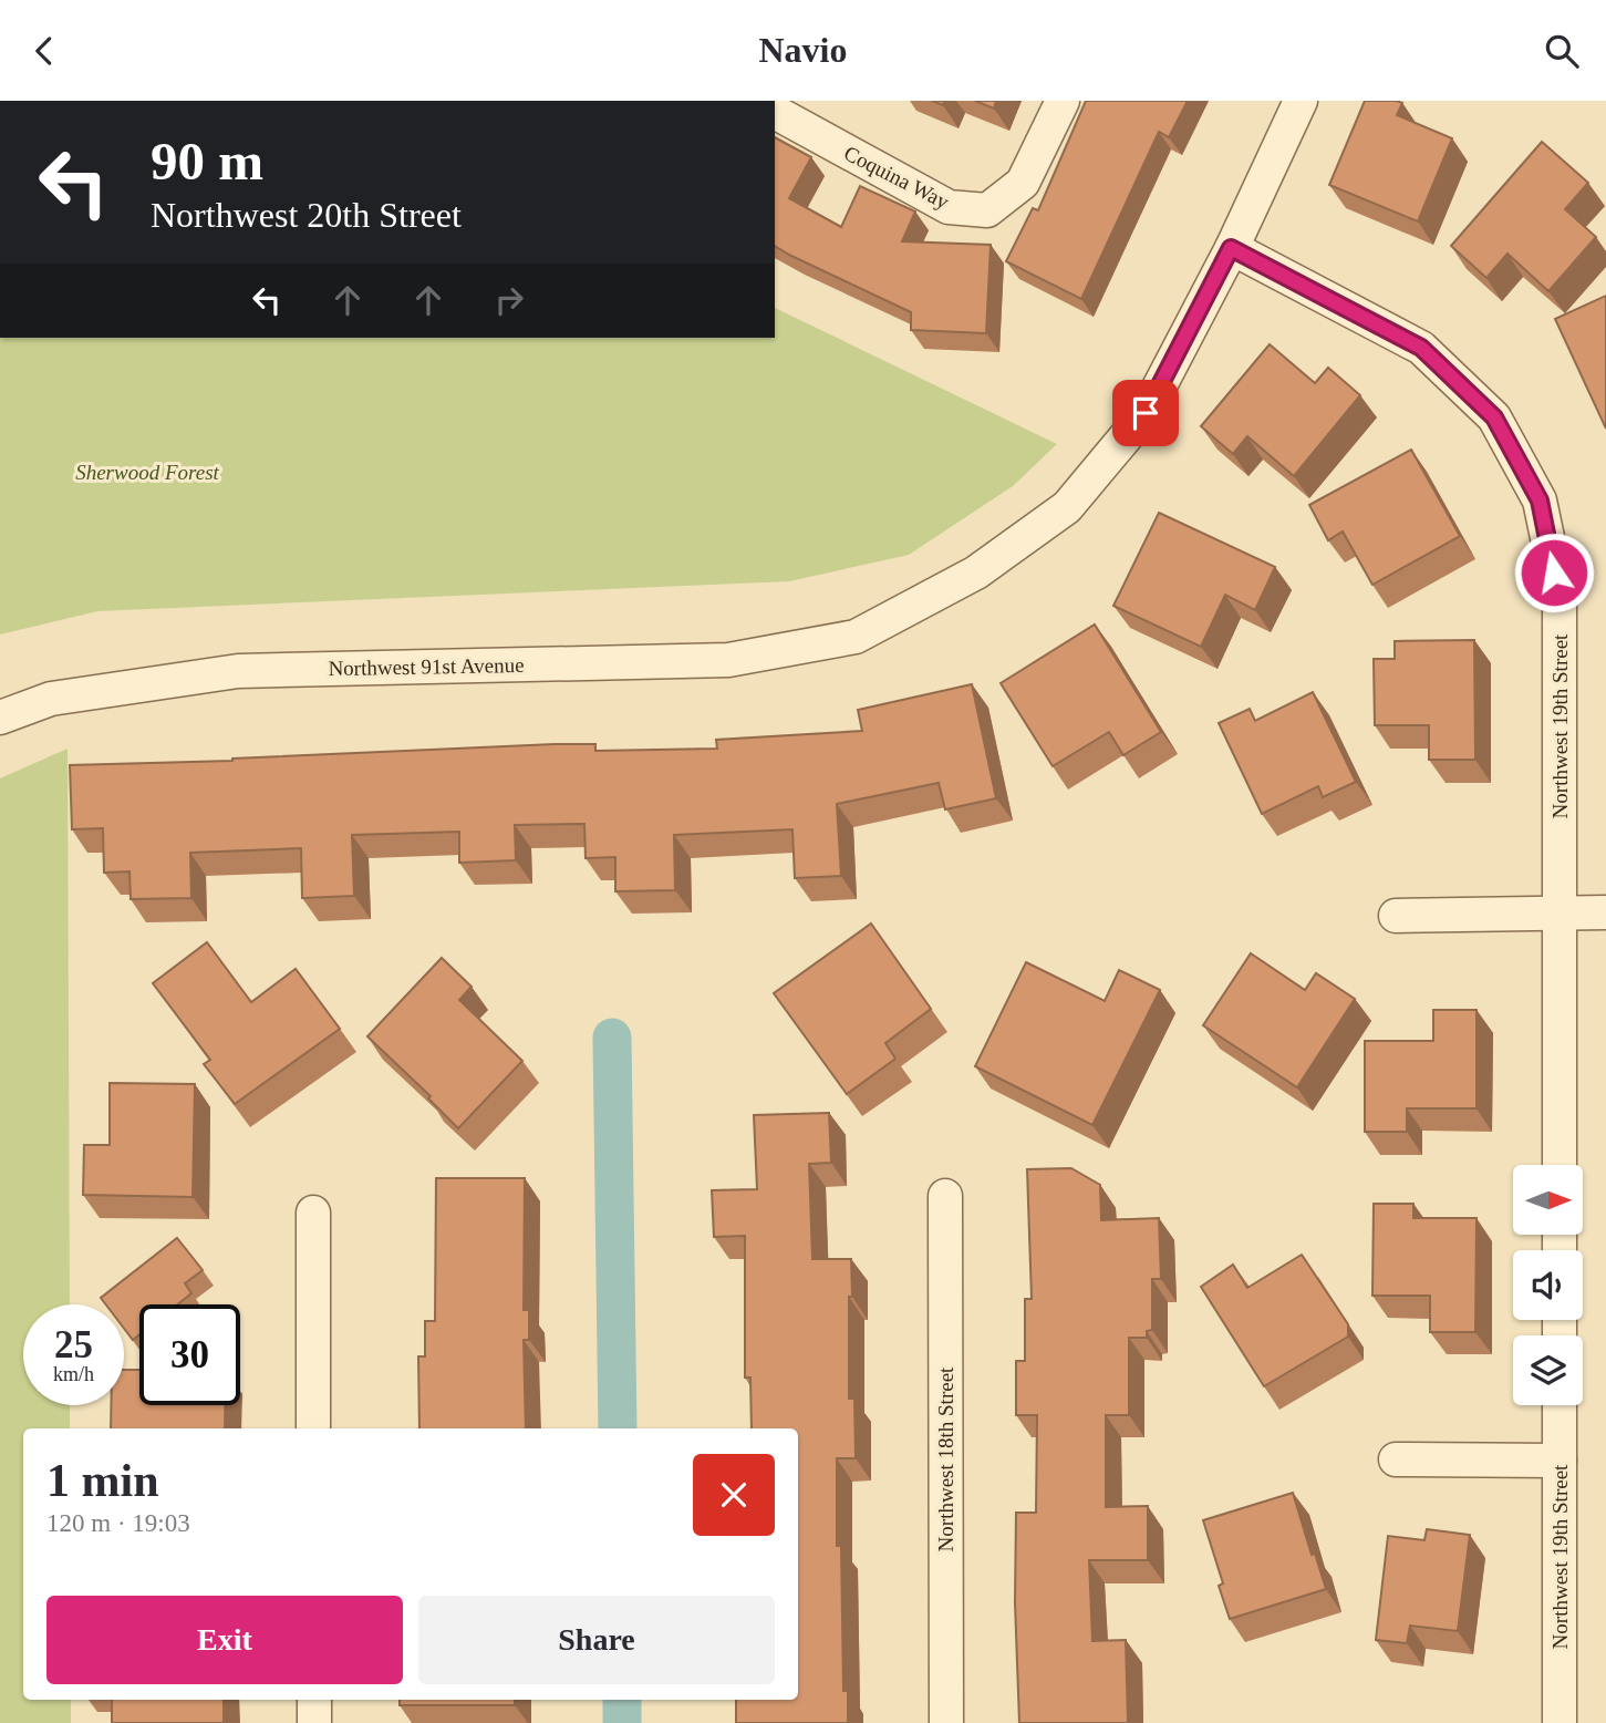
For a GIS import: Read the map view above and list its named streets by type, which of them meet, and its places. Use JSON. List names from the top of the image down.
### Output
{
  "streets": {
    "street": [
      "Coquina Way",
      "Northwest 91st Avenue",
      "Northwest 19th Street",
      "Northwest 18th Street"
    ]
  },
  "crossings": [
    ["Northwest 91st Avenue", "Northwest 19th Street"]
  ],
  "parks": ["Sherwood Forest"],
  "north": "right",
  "page": {
    "header": "Navio",
    "turn": ["90 m", "Northwest 20th Street"],
    "speed": "25 km/h",
    "limit": "30",
    "heading": ["1 min", "120 m · 19:03"],
    "buttons": ["Exit", "Share"]
  }
}
